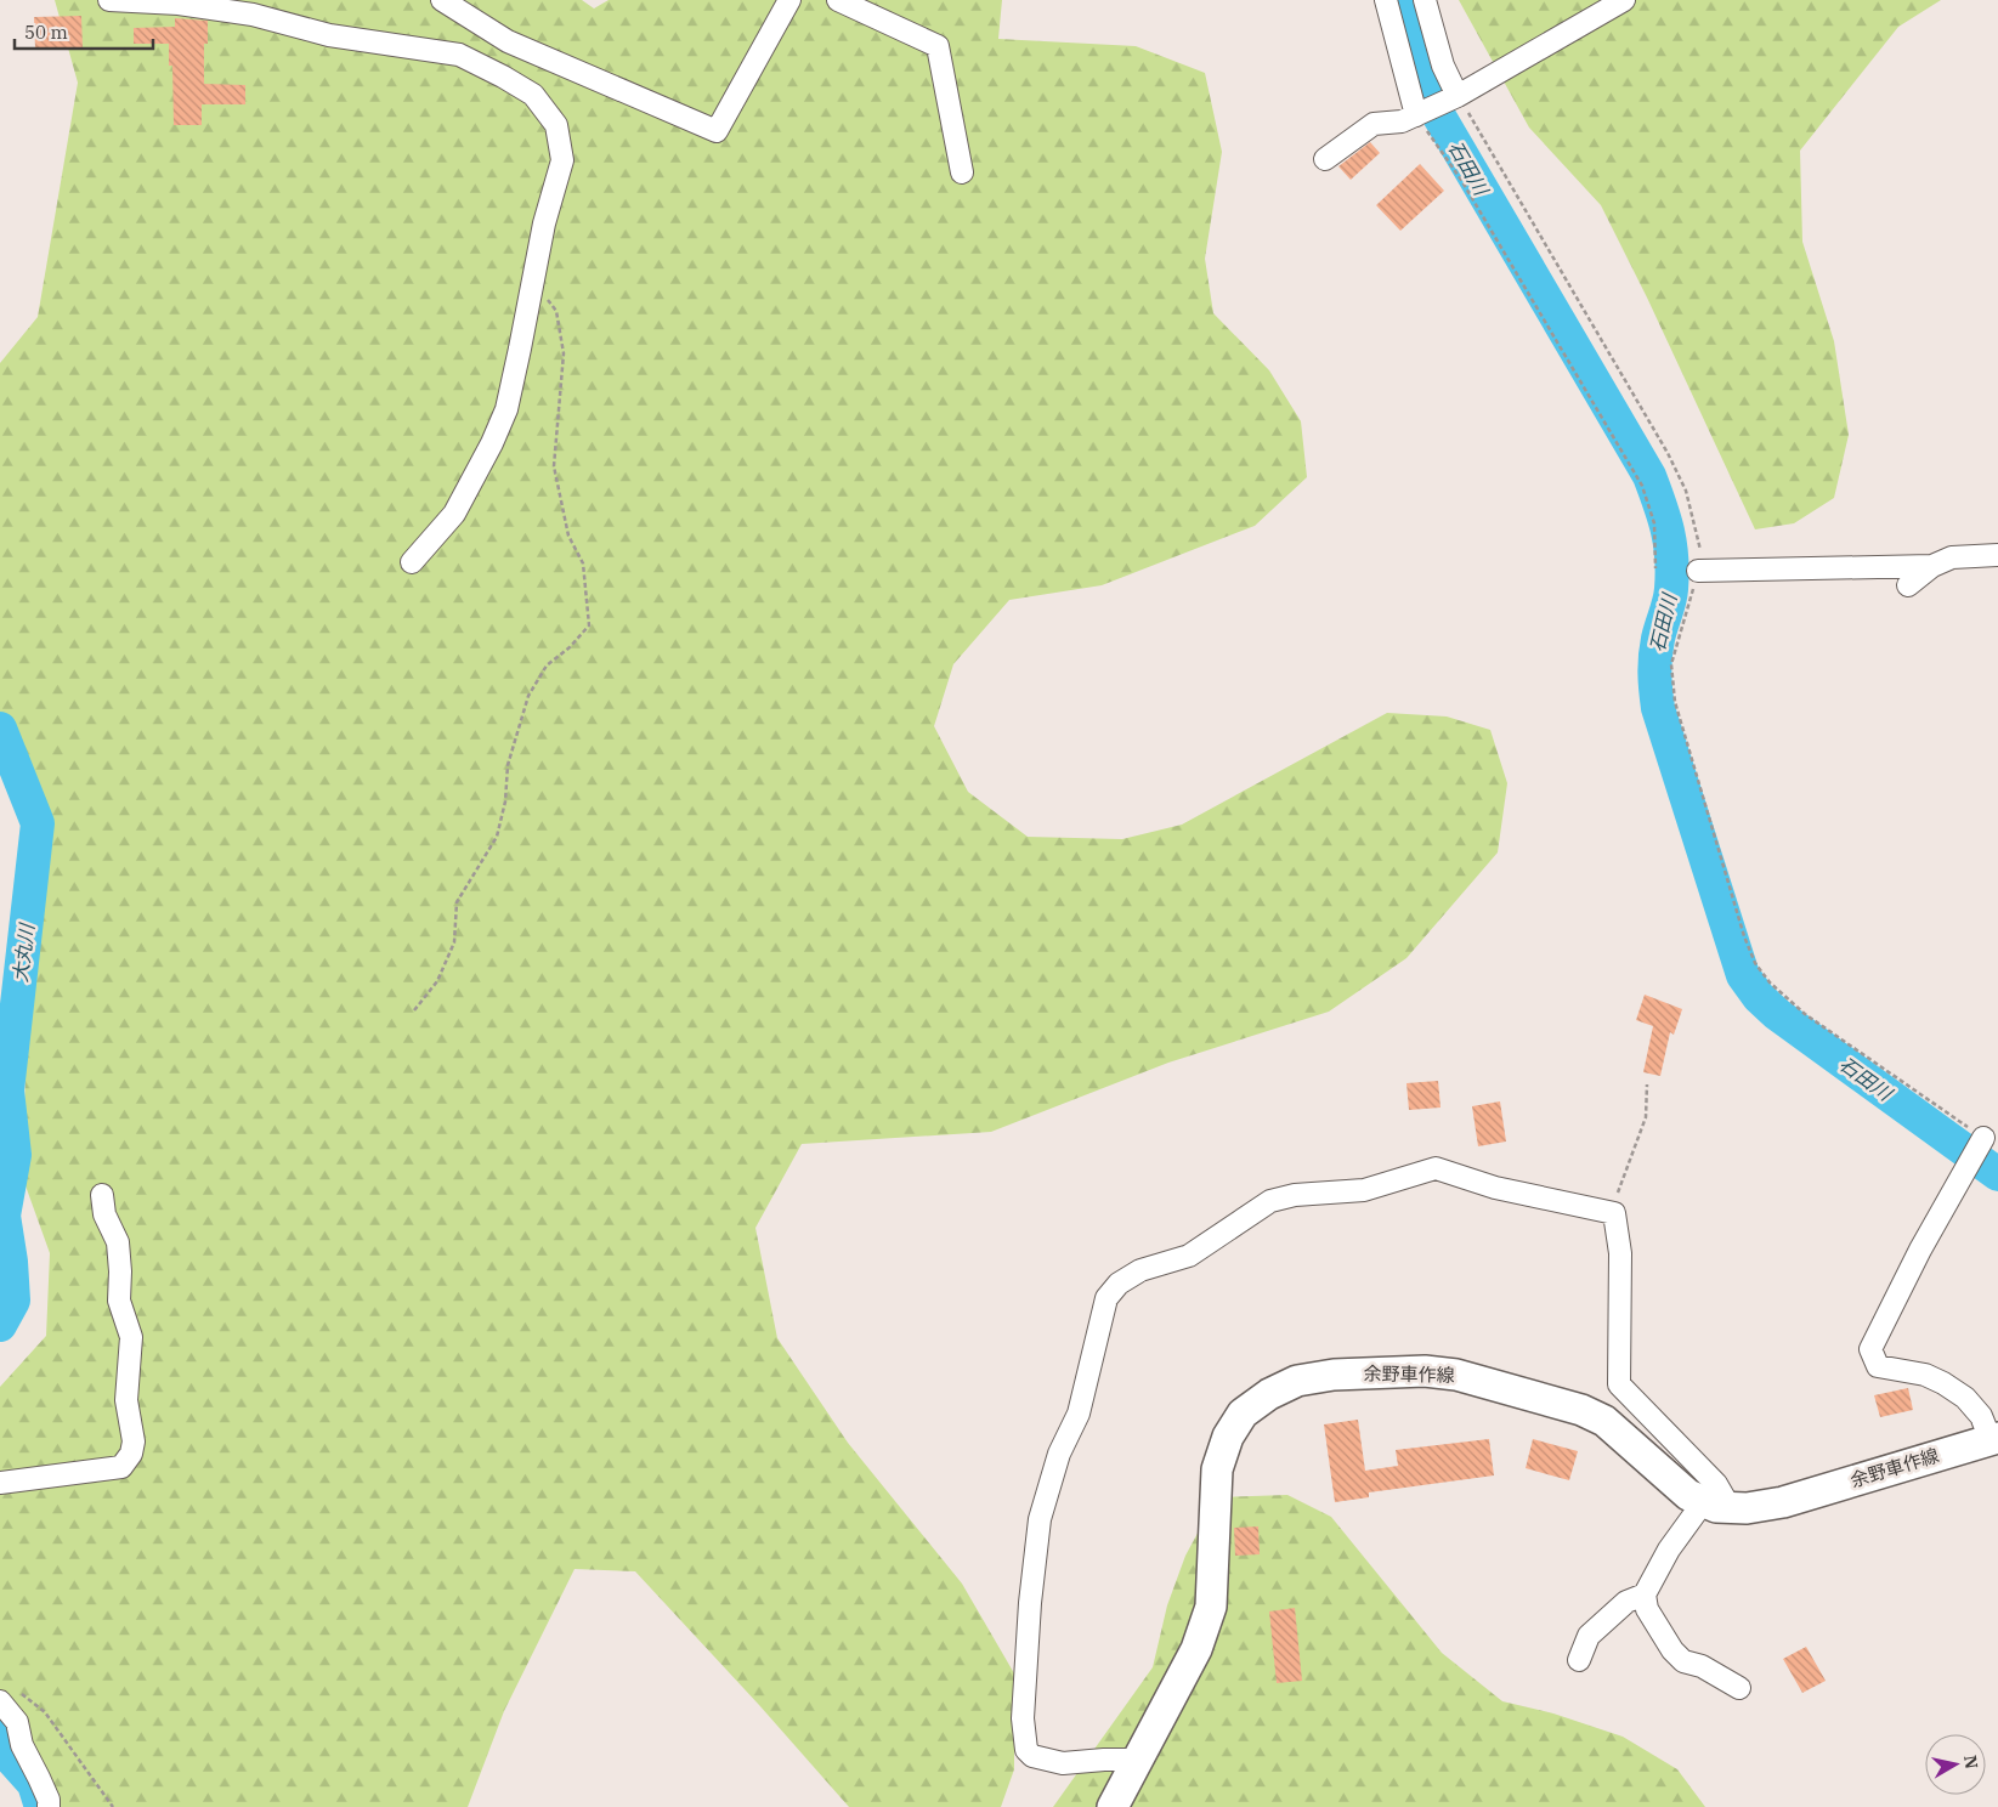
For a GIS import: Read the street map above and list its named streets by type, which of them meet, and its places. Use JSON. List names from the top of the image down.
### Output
{
  "streets": {
    "main road": ["余野車作線"]
  },
  "water": ["石田川", "大丸川"],
  "scale_bar": "50 m",
  "north": "right"
}
